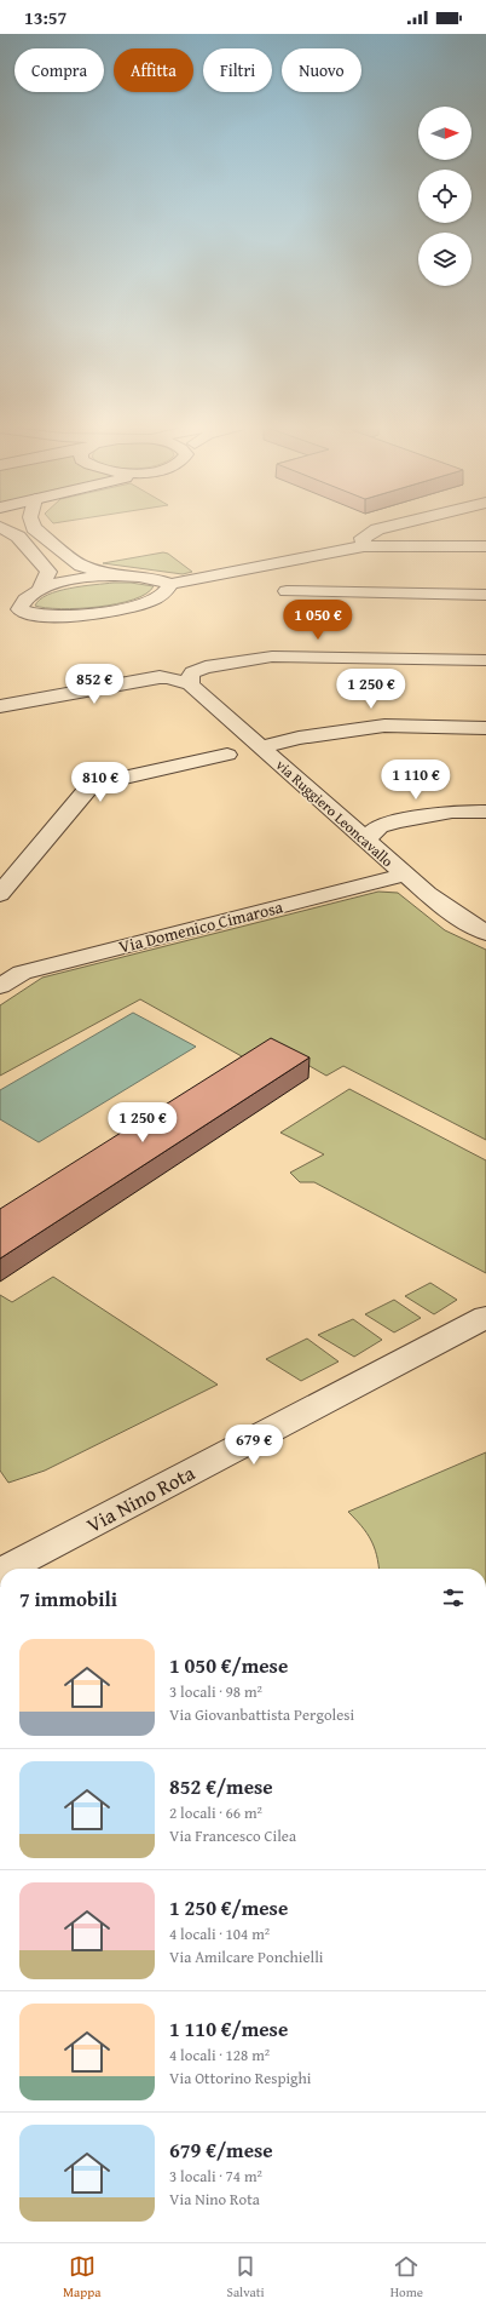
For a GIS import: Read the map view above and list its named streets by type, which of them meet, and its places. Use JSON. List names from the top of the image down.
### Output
{
  "streets": {
    "street": ["via Ruggiero Leoncavallo", "Via Domenico Cimarosa", "Via Nino Rota"]
  },
  "crossings": [
    ["via Ruggiero Leoncavallo", "Via Domenico Cimarosa"]
  ],
  "north": "right",
  "page": {
    "status": "13:57",
    "chip": [
      "Compra",
      "Affitta",
      "Filtri",
      "Nuovo"
    ],
    "price": [
      "1 050 €",
      "852 €",
      "1 250 €",
      "1 110 €",
      "810 €",
      "1 250 €",
      "679 €"
    ],
    "heading": "7 immobili",
    "list": [
      {
        "name": "1 050 €/mese",
        "note": "3 locali · 98 m² · Via Giovanbattista Pergolesi"
      },
      {
        "name": "852 €/mese",
        "note": "2 locali · 66 m² · Via Francesco Cilea"
      },
      {
        "name": "1 250 €/mese",
        "note": "4 locali · 104 m² · Via Amilcare Ponchielli"
      },
      {
        "name": "1 110 €/mese",
        "note": "4 locali · 128 m² · Via Ottorino Respighi"
      },
      {
        "name": "679 €/mese",
        "note": "3 locali · 74 m² · Via Nino Rota"
      }
    ],
    "tabs": ["Mappa", "Salvati", "Home"]
  }
}
